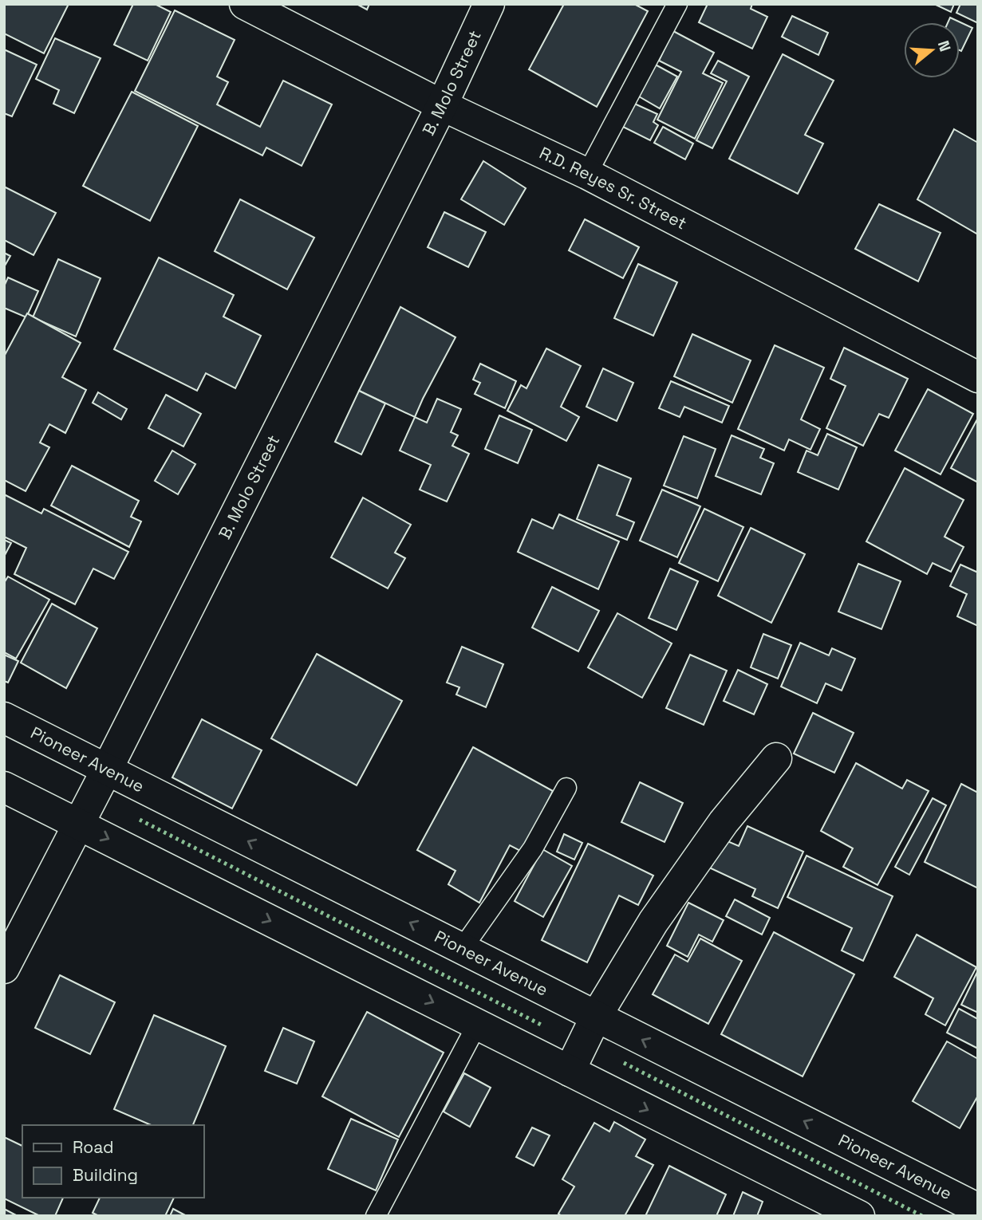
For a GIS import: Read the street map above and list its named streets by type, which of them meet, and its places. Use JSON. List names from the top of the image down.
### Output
{
  "streets": {
    "street": ["B. Molo Street", "R.D. Reyes Sr. Street", "Pioneer Avenue"]
  },
  "crossings": [
    ["B. Molo Street", "R.D. Reyes Sr. Street"],
    ["B. Molo Street", "Pioneer Avenue"]
  ],
  "legend": ["Road", "Building"],
  "north": "right"
}
